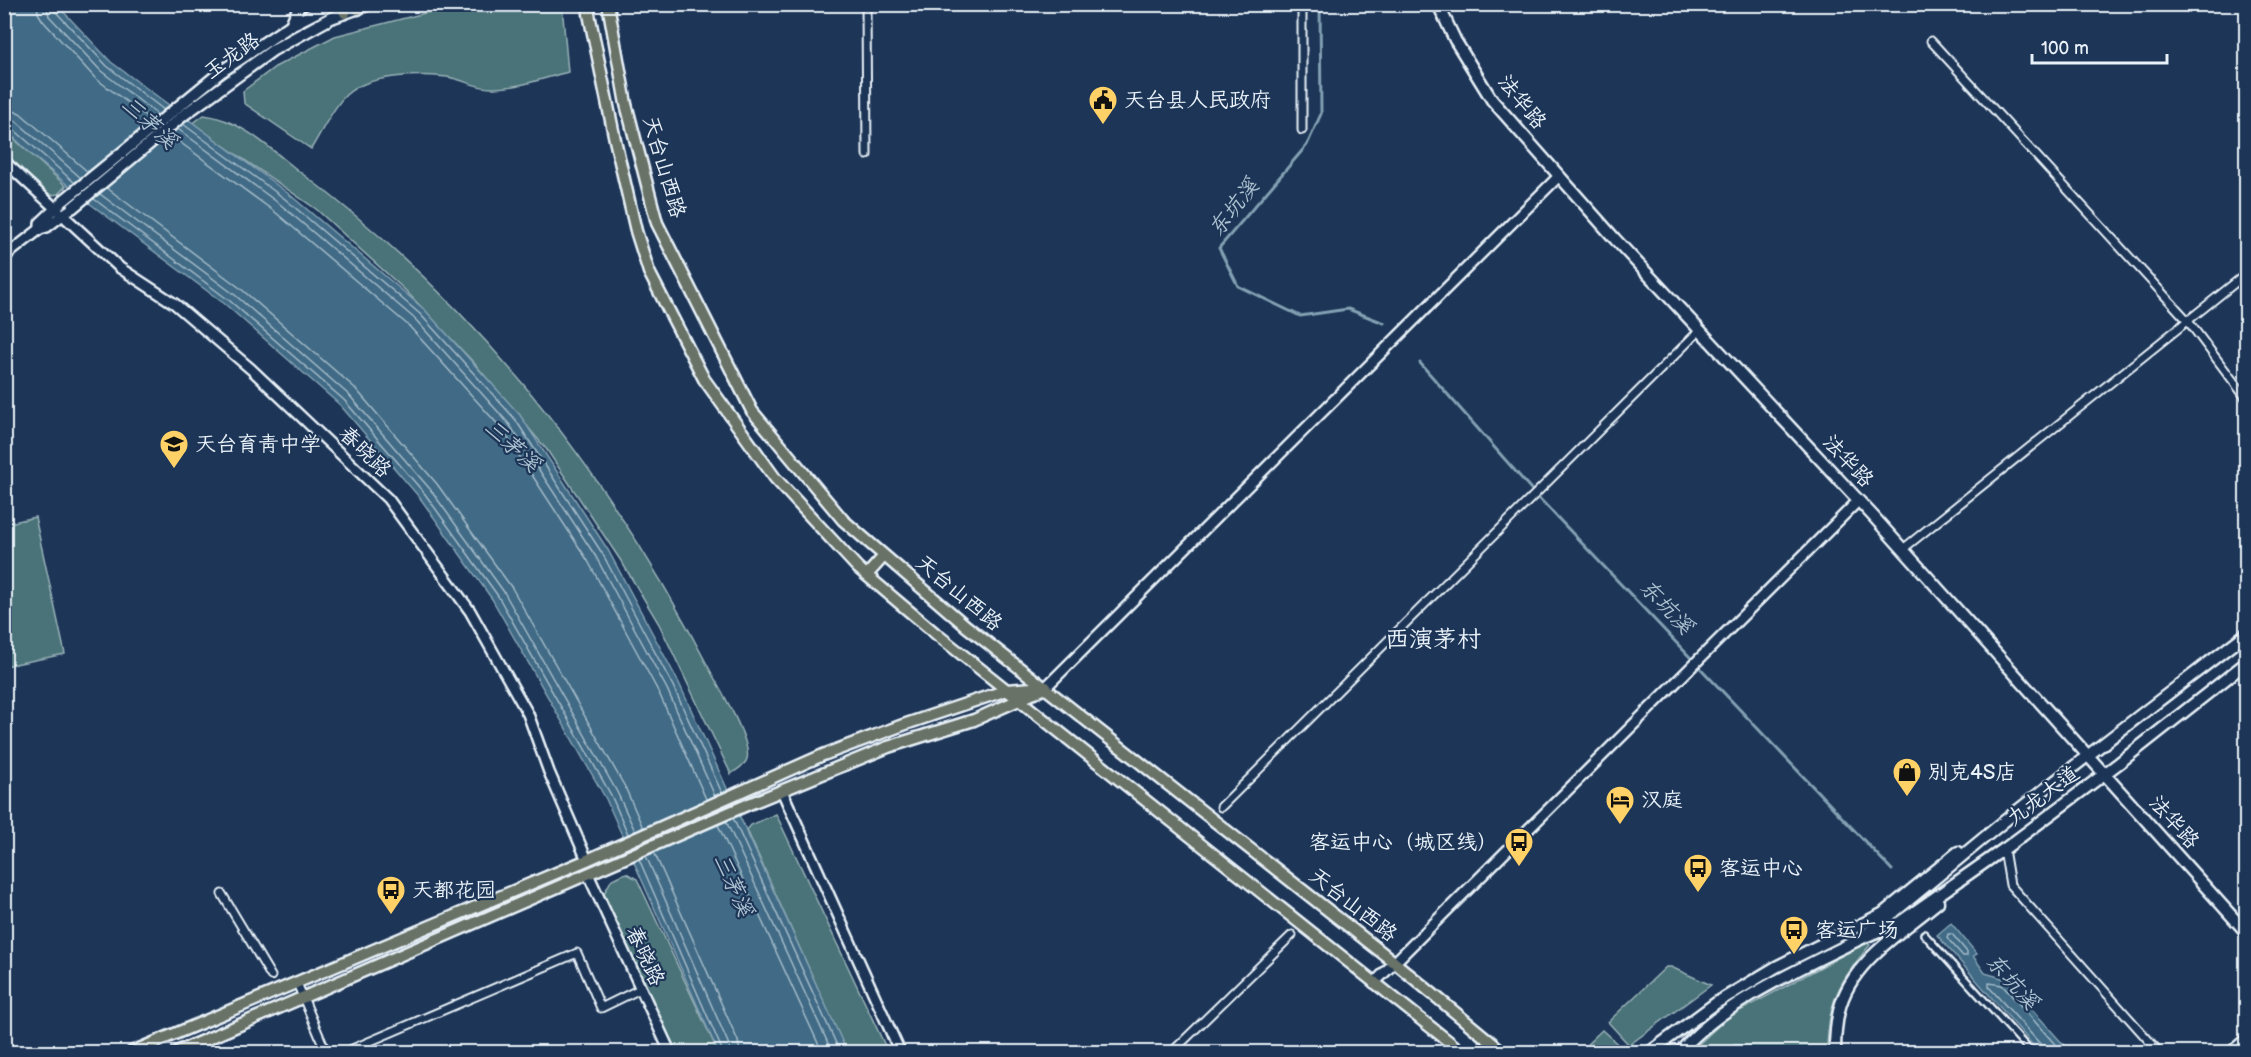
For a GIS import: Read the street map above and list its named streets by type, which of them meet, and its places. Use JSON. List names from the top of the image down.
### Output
{
  "streets": {
    "main road": [
      "玉龙路",
      "法华路",
      "天台山西路",
      "九龙大道"
    ],
    "street": ["春晓路"]
  },
  "crossings": [
    ["法华路", "九龙大道"]
  ],
  "districts": ["西演茅村"],
  "water": ["三茅溪", "东坑溪"],
  "places": {
    "public building": ["天台县人民政府"],
    "school or university": ["天台育青中学"],
    "shop": ["别克4S店"],
    "hotel": ["汉庭"],
    "bus stop": [
      "客运中心（城区线）",
      "客运中心",
      "天都花园",
      "客运广场"
    ]
  },
  "scale_bar": "100 m"
}
